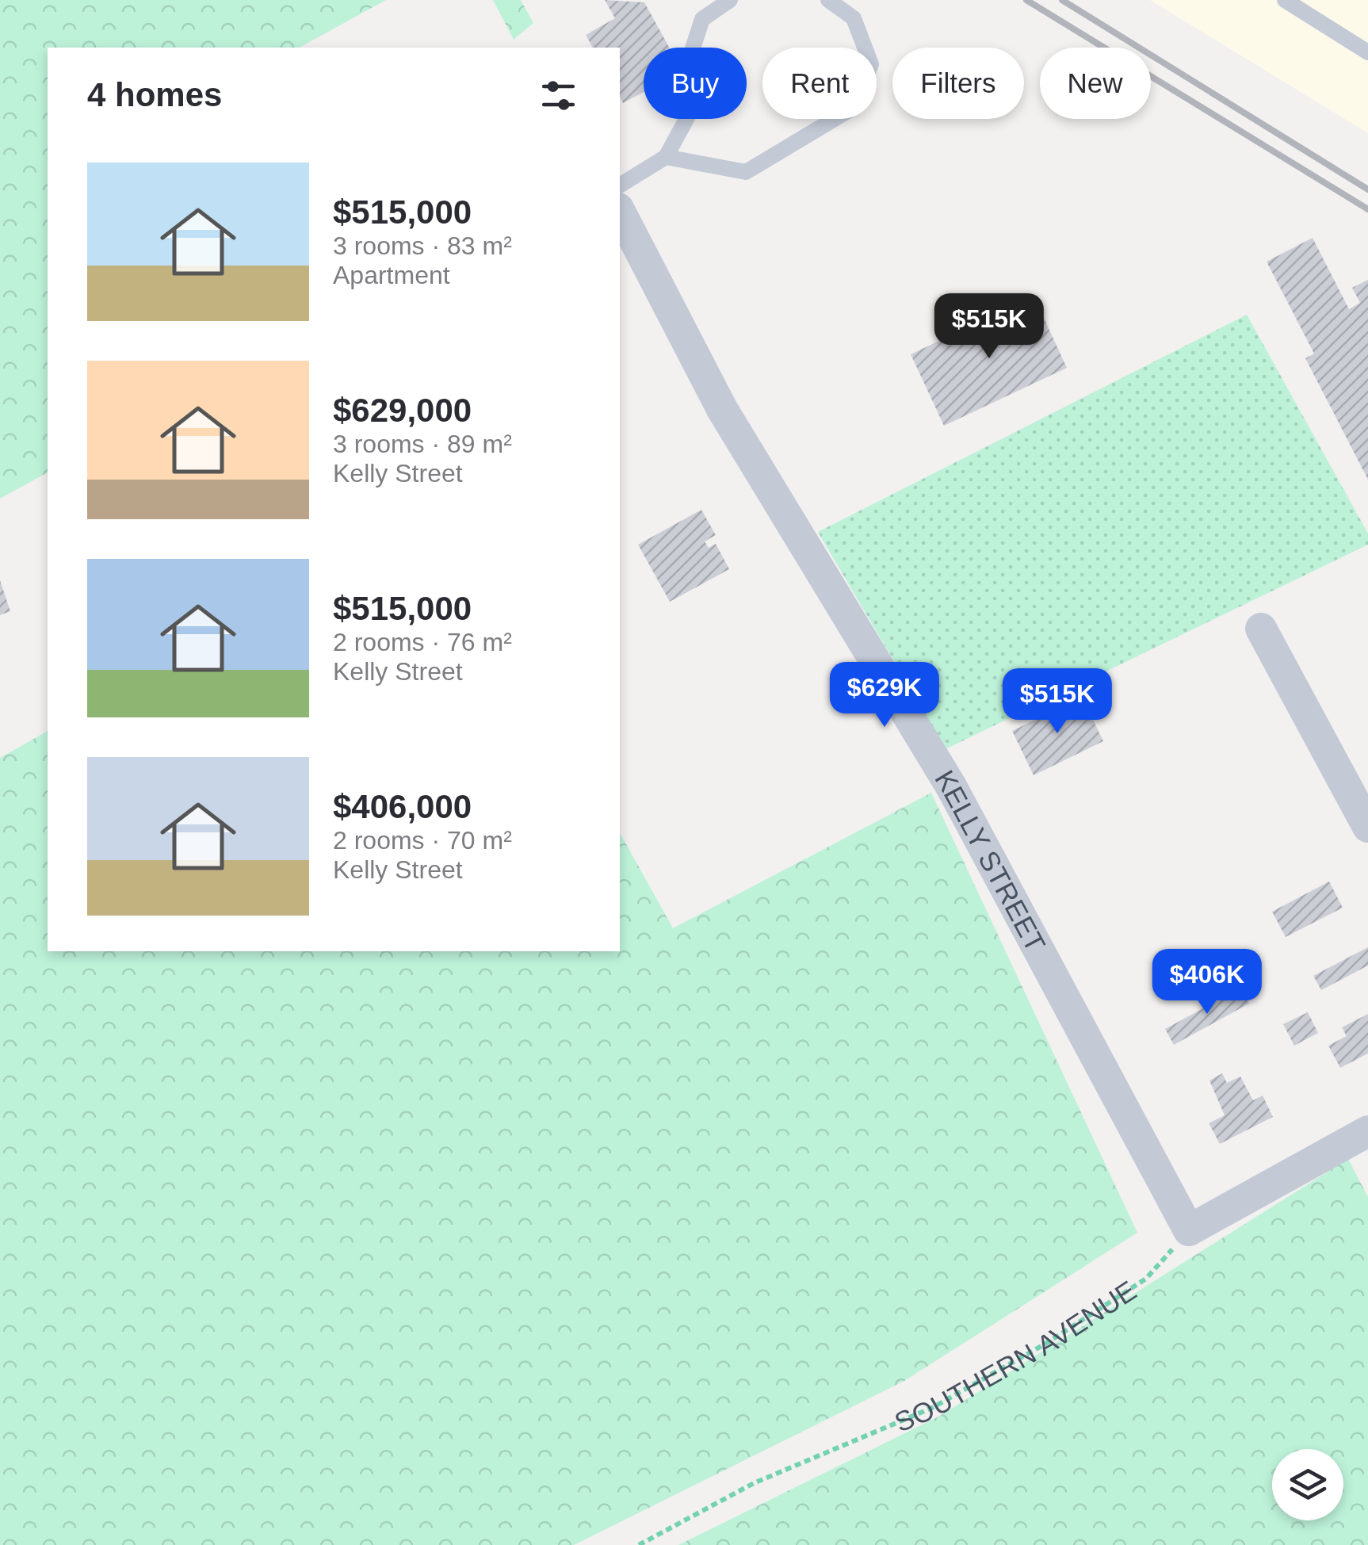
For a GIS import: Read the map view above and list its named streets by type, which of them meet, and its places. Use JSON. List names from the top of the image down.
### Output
{
  "streets": {
    "street": ["KELLY STREET"],
    "path": ["SOUTHERN AVENUE"]
  },
  "crossings": [
    ["KELLY STREET", "SOUTHERN AVENUE"]
  ],
  "page": {
    "chip": [
      "Buy",
      "Rent",
      "Filters",
      "New"
    ],
    "heading": "4 homes",
    "list": [
      {
        "name": "$515,000",
        "note": "3 rooms · 83 m² · Apartment"
      },
      {
        "name": "$629,000",
        "note": "3 rooms · 89 m² · Kelly Street"
      },
      {
        "name": "$515,000",
        "note": "2 rooms · 76 m² · Kelly Street"
      },
      {
        "name": "$406,000",
        "note": "2 rooms · 70 m² · Kelly Street"
      }
    ],
    "price": [
      "$515K",
      "$629K",
      "$515K",
      "$406K"
    ]
  }
}
